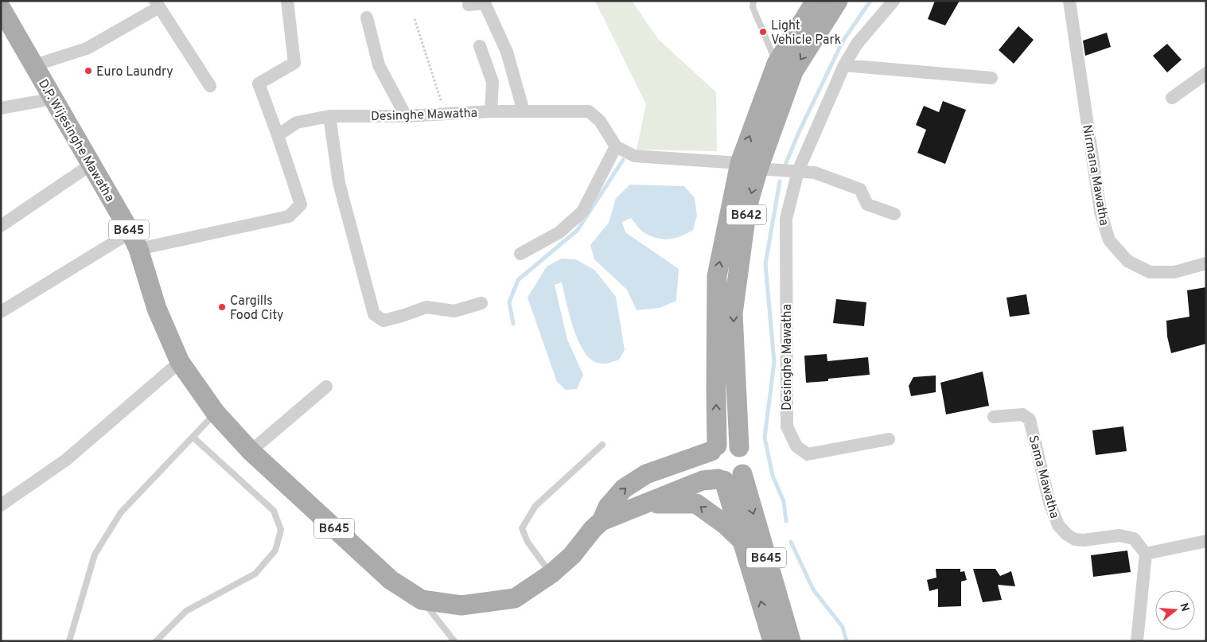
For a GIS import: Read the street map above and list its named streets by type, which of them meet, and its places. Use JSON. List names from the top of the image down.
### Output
{
  "streets": {
    "main road": ["D.P. Wijesinghe Mawatha", "B642", "B645"],
    "street": ["Desinghe Mawatha", "Nirmana Mawatha", "Sama Mawatha"]
  },
  "crossings": [
    ["D.P. Wijesinghe Mawatha", "B642"],
    ["D.P. Wijesinghe Mawatha", "B645"],
    ["B642", "B645"]
  ],
  "places": ["Light Vehicle Park", "Euro Laundry", "Cargills Food City"],
  "north": "right"
}
